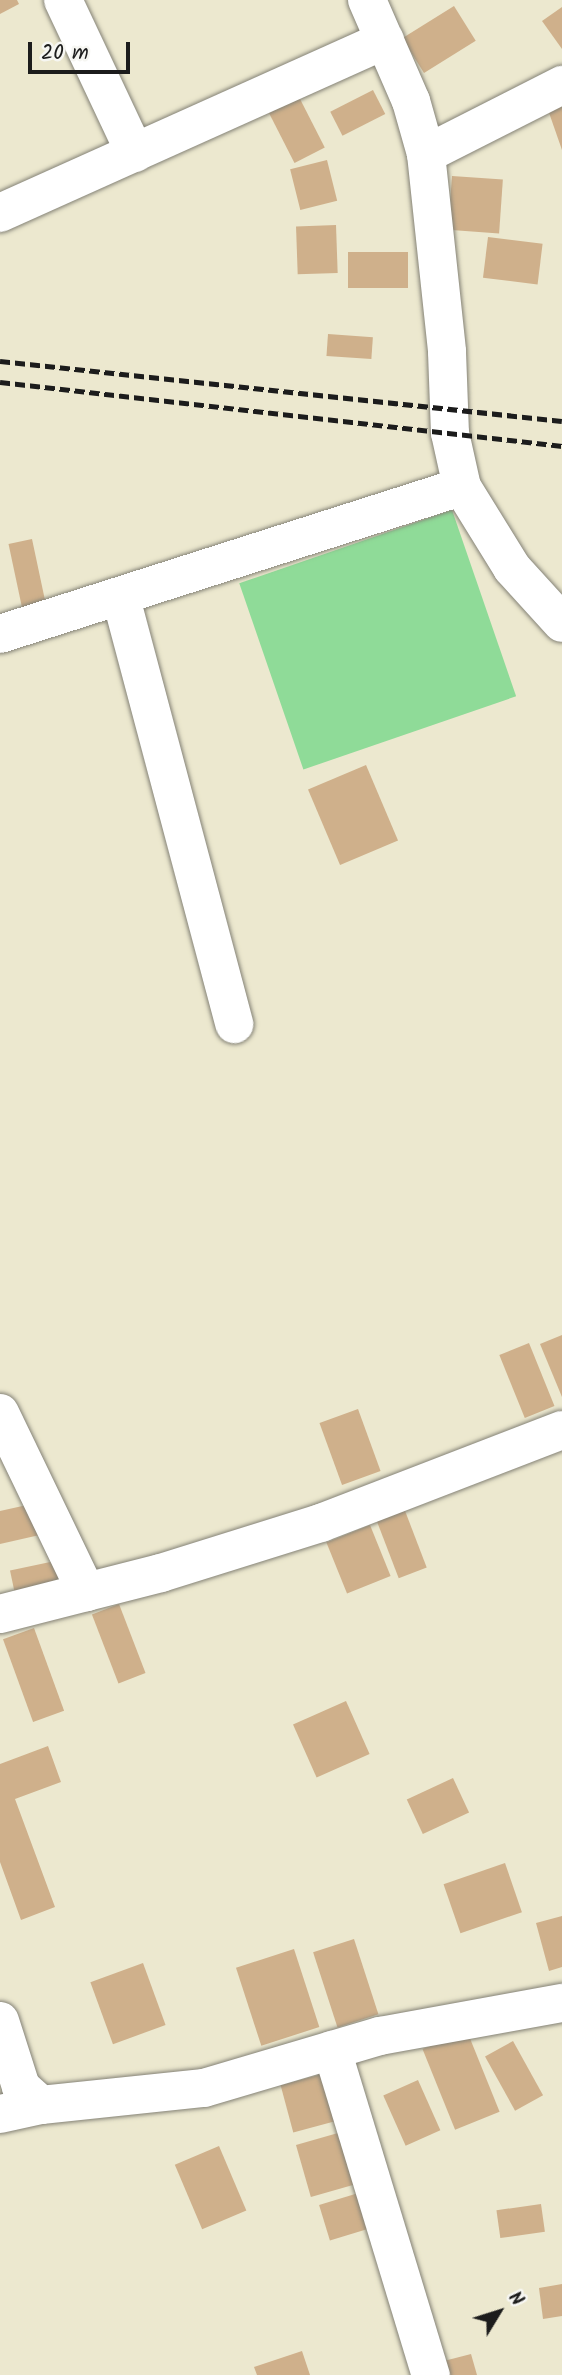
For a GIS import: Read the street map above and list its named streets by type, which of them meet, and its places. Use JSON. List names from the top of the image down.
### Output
{
  "scale_bar": "20 m",
  "north": "top right"
}
